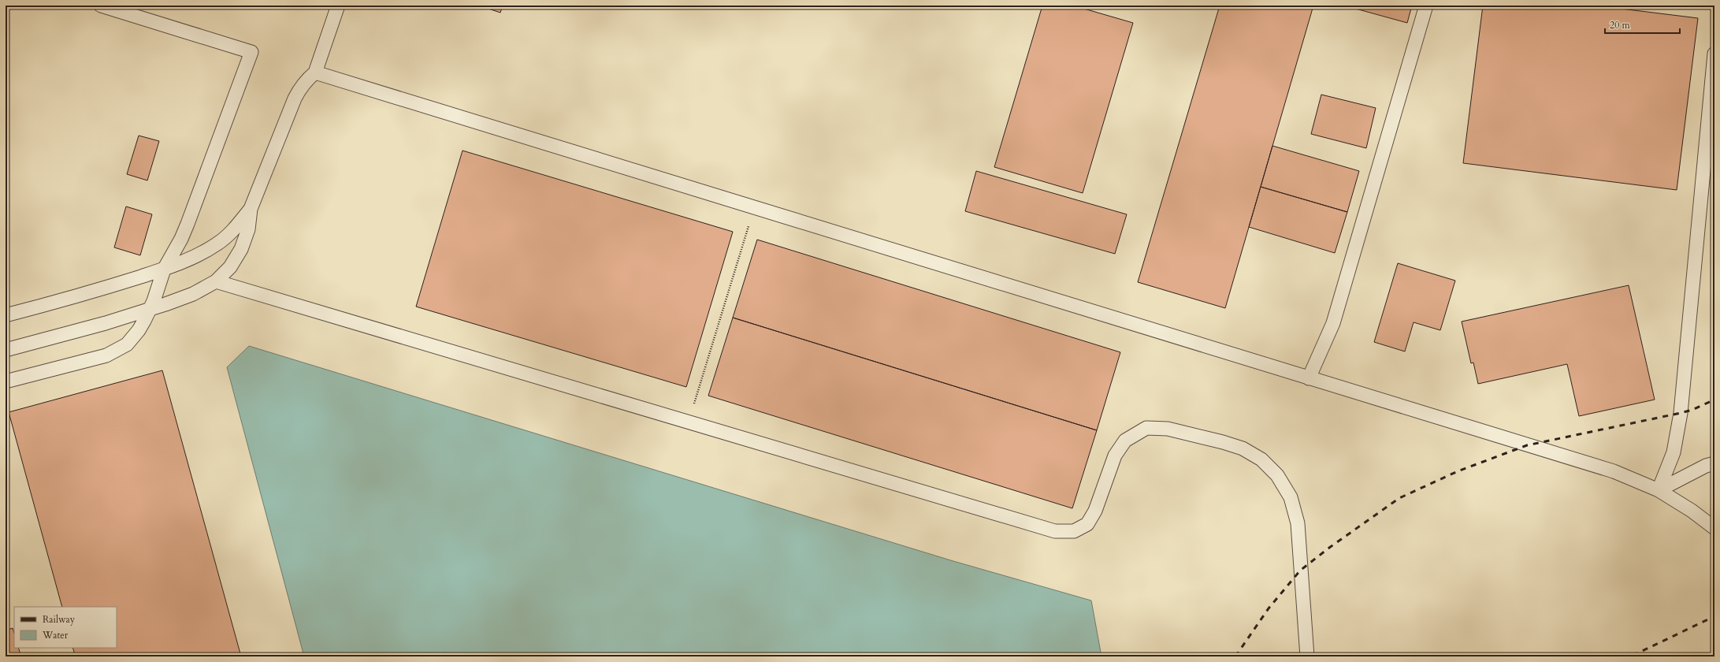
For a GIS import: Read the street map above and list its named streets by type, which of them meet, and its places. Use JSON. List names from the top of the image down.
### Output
{
  "legend": ["Railway", "Water"],
  "scale_bar": "20 m"
}
